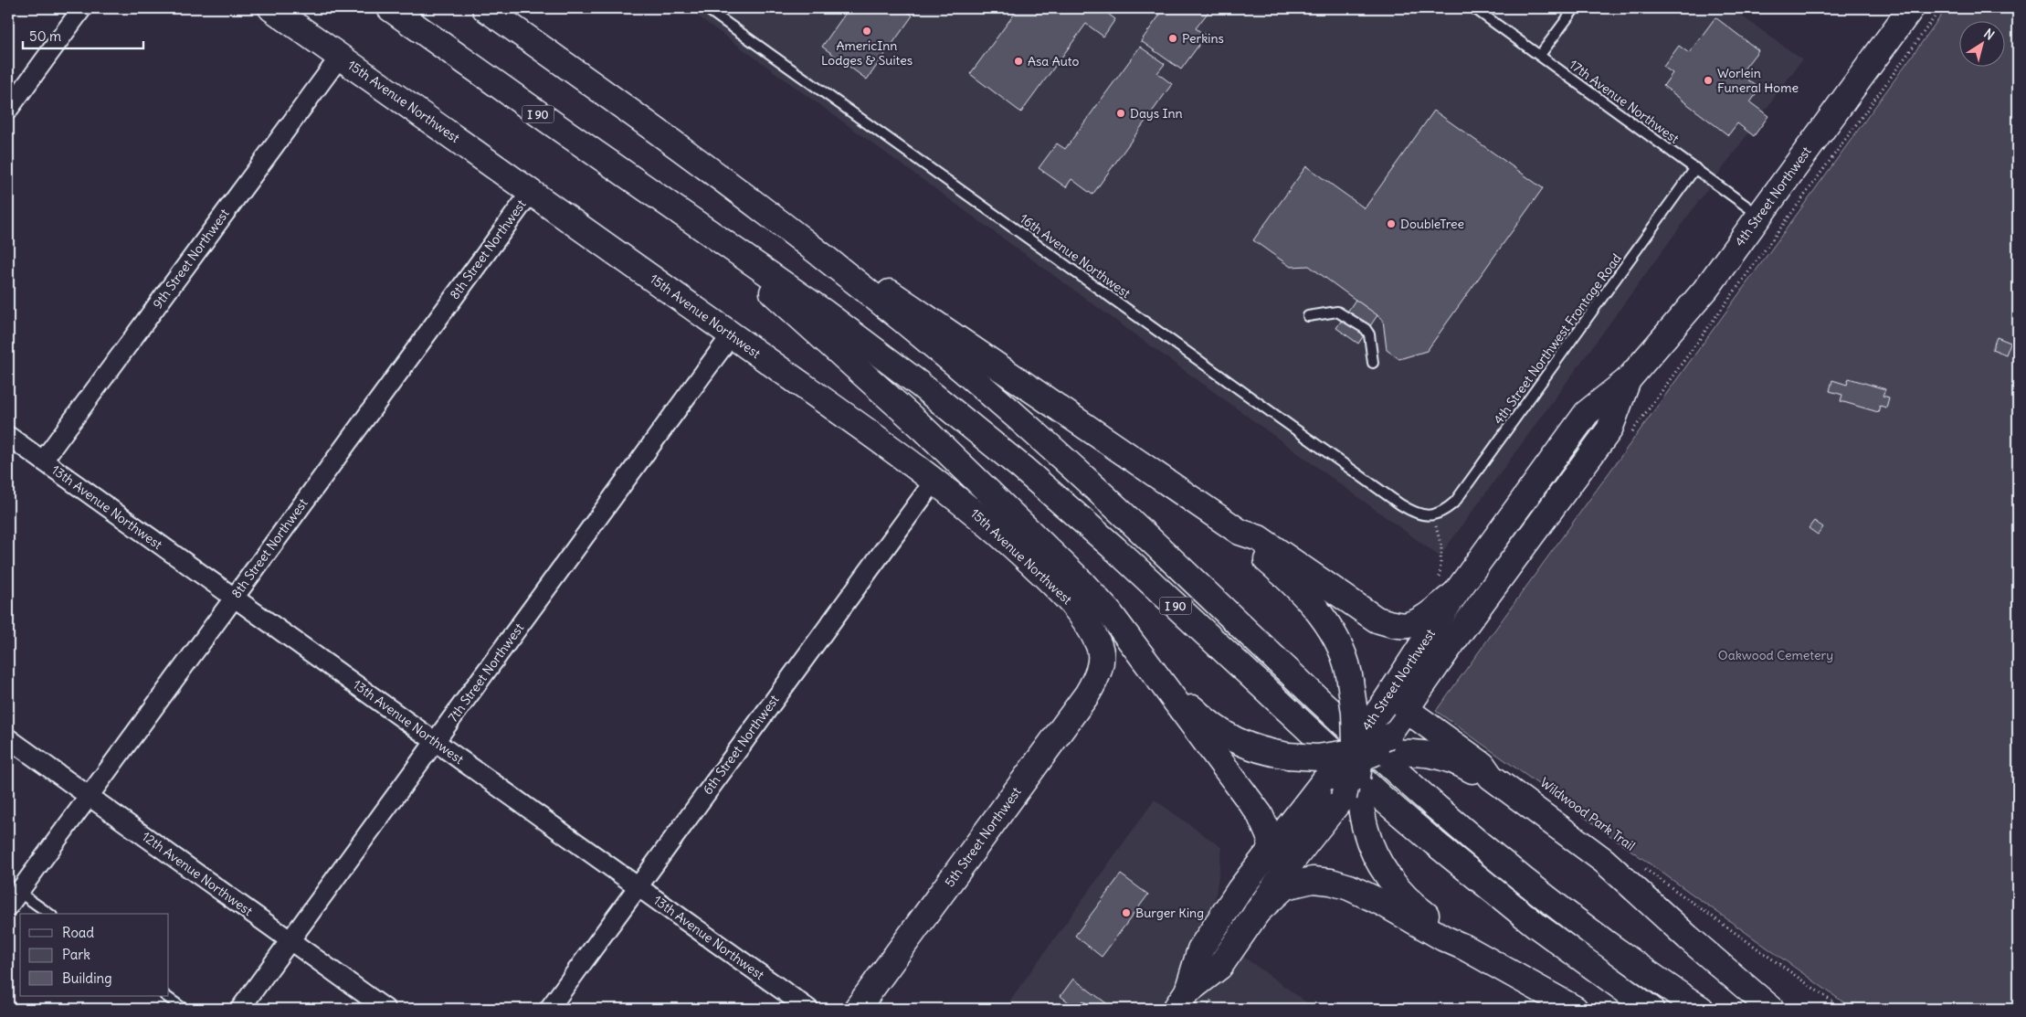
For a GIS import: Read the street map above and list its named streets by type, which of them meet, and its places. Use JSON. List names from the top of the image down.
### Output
{
  "streets": {
    "main road": [
      "15th Avenue Northwest",
      "I 90",
      "4th Street Northwest",
      "5th Street Northwest"
    ],
    "street": [
      "8th Street Northwest",
      "9th Street Northwest",
      "13th Avenue Northwest",
      "7th Street Northwest",
      "6th Street Northwest",
      "12th Avenue Northwest"
    ],
    "lane": ["17th Avenue Northwest", "16th Avenue Northwest", "4th Street Northwest Frontage Road"]
  },
  "crossings": [
    ["15th Avenue Northwest", "8th Street Northwest"],
    ["15th Avenue Northwest", "9th Street Northwest"],
    ["15th Avenue Northwest", "7th Street Northwest"],
    ["15th Avenue Northwest", "6th Street Northwest"],
    ["15th Avenue Northwest", "5th Street Northwest"],
    ["17th Avenue Northwest", "4th Street Northwest"],
    ["17th Avenue Northwest", "4th Street Northwest Frontage Road"],
    ["8th Street Northwest", "13th Avenue Northwest"],
    ["8th Street Northwest", "12th Avenue Northwest"],
    ["16th Avenue Northwest", "4th Street Northwest Frontage Road"],
    ["9th Street Northwest", "13th Avenue Northwest"],
    ["13th Avenue Northwest", "7th Street Northwest"],
    ["13th Avenue Northwest", "6th Street Northwest"],
    ["7th Street Northwest", "12th Avenue Northwest"]
  ],
  "parks": ["Oakwood Cemetery"],
  "places": [
    "AmericInn Lodges & Suites",
    "Perkins",
    "Asa Auto",
    "Worlein Funeral Home",
    "Days Inn",
    "DoubleTree",
    "Burger King"
  ],
  "legend": ["Road", "Park", "Building"],
  "scale_bar": "50 m",
  "north": "top right"
}
